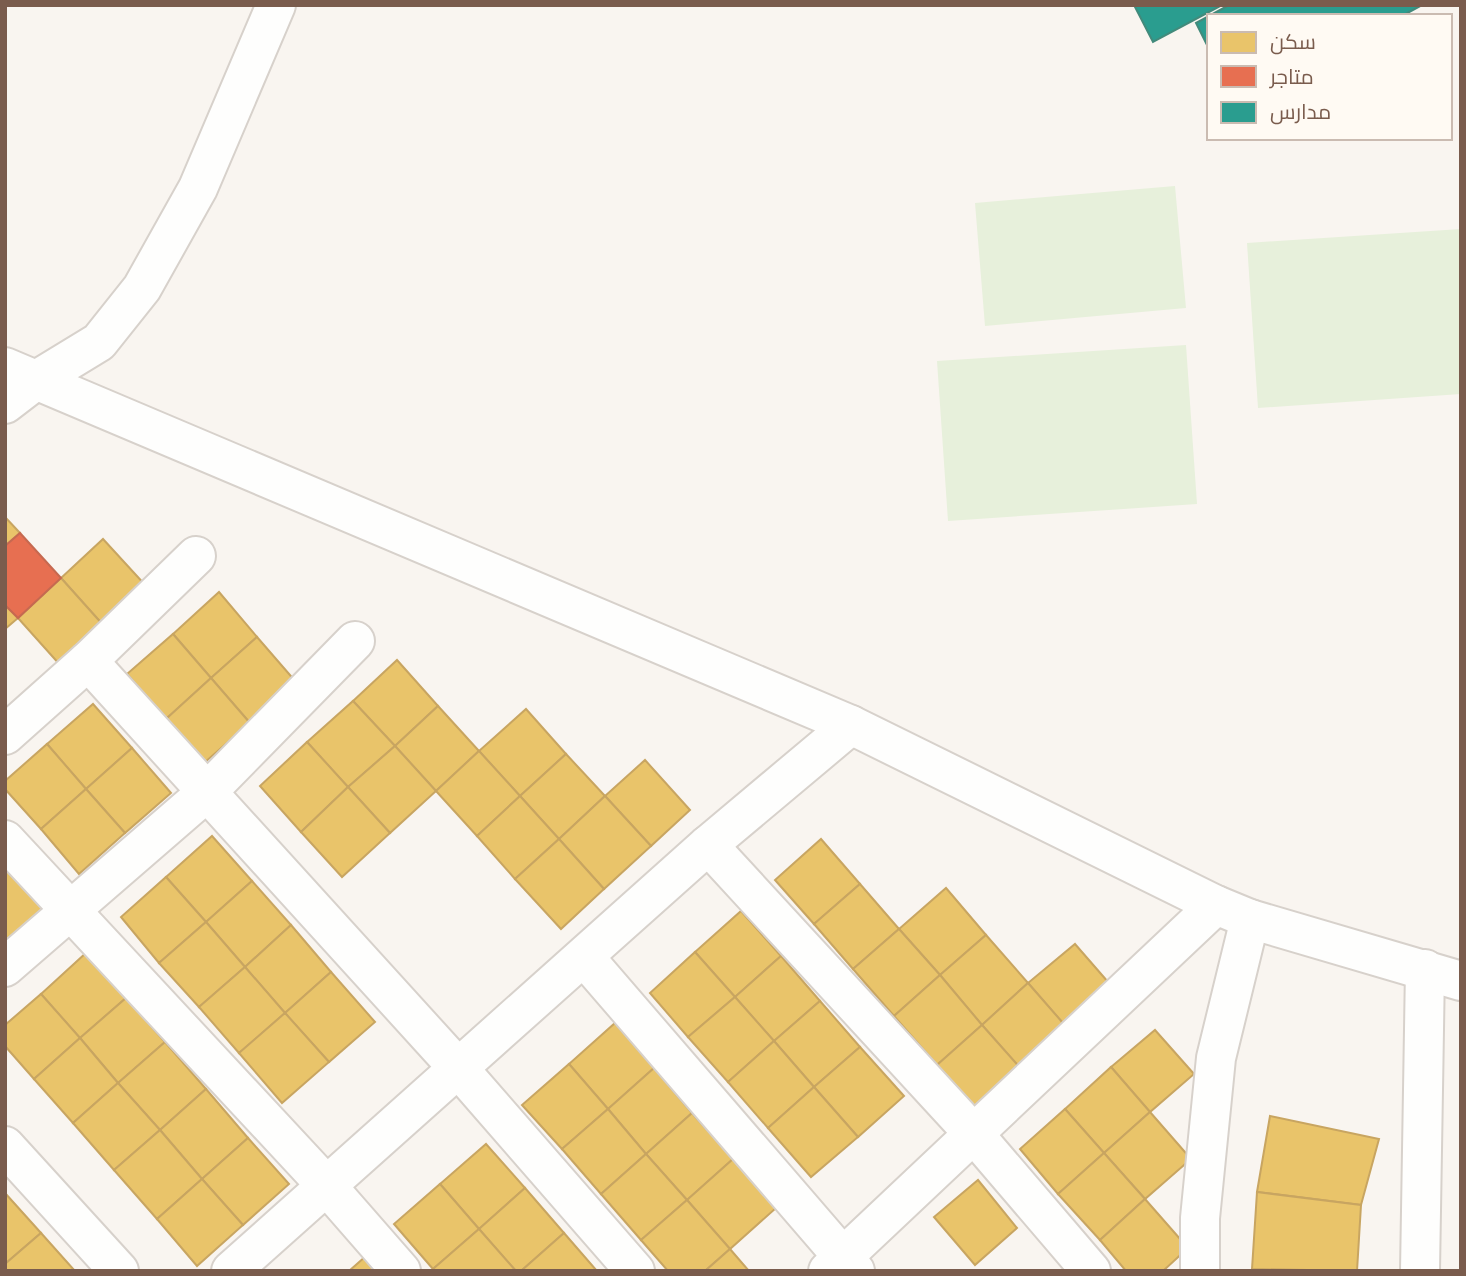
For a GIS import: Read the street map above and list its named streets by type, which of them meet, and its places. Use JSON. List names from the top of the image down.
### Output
{
  "legend": ["سكن", "متاجر", "مدارس"]
}
